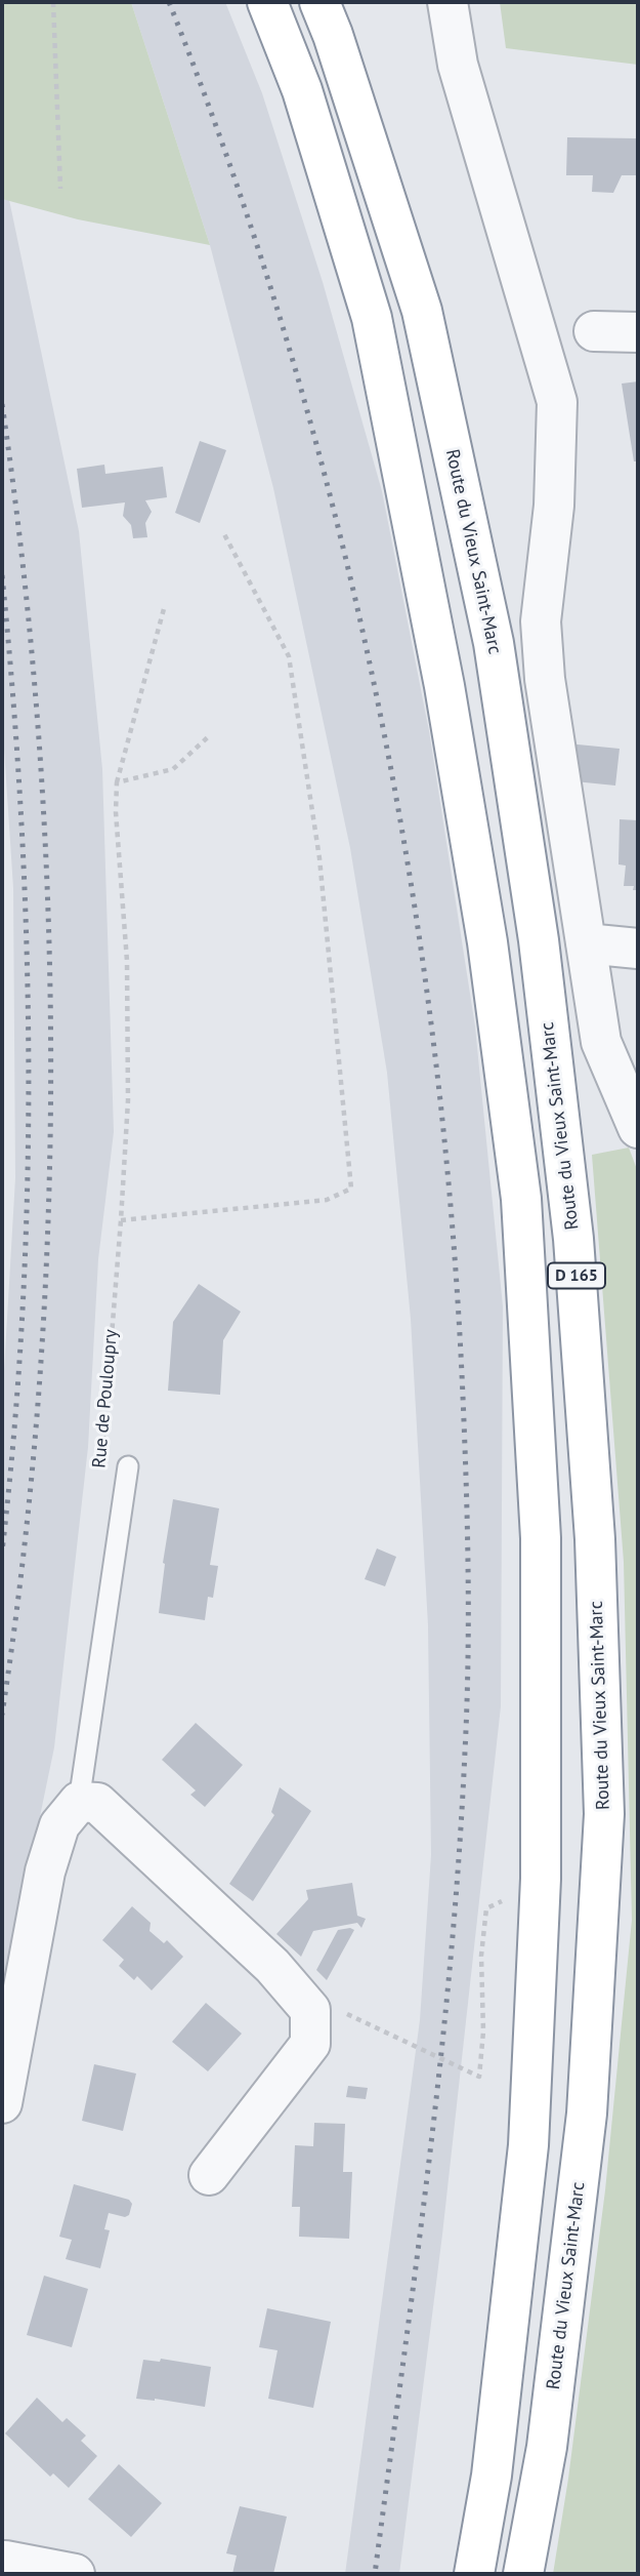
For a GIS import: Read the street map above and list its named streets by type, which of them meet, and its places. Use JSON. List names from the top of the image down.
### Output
{
  "streets": {
    "highway": ["Route du Vieux Saint-Marc", "D 165"],
    "path": ["Rue de Pouloupry"]
  }
}
